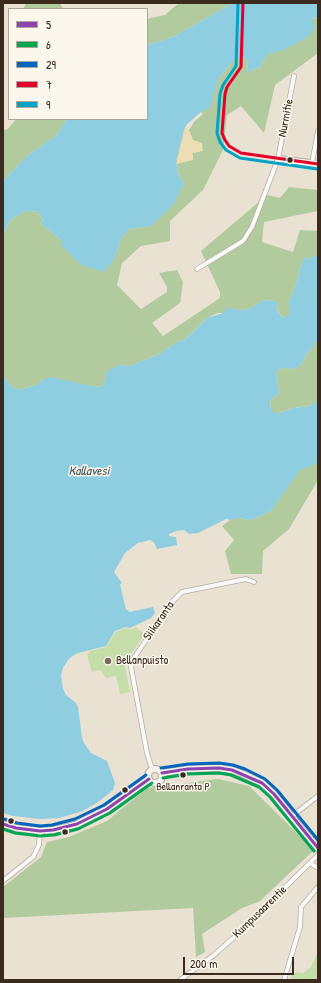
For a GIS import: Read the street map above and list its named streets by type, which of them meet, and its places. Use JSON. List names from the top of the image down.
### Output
{
  "streets": {
    "street": ["Nurmitie", "Siikaranta", "Kumpusaarentie"]
  },
  "water": ["Kallavesi"],
  "places": ["Bellanpuisto", "Bellanranta P"],
  "lines": [
    "transit line 7",
    "transit line 9",
    "transit line 29",
    "transit line 5",
    "transit line 6"
  ],
  "legend": [
    "5",
    "6",
    "29",
    "7",
    "9"
  ],
  "scale_bar": "200 m"
}
